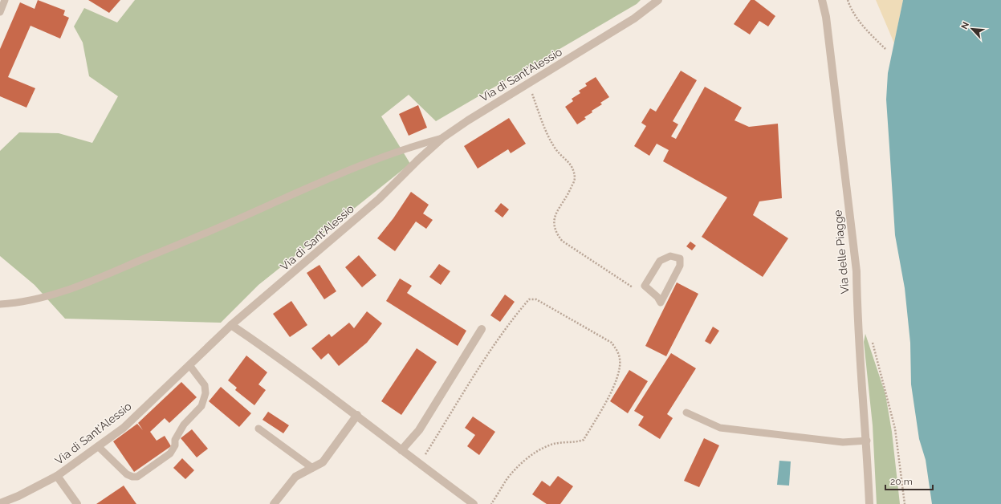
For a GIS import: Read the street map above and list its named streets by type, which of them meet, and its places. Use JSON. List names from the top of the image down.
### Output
{
  "streets": {
    "street": ["Via di Sant'Alessio", "Via delle Piagge"]
  },
  "scale_bar": "20 m",
  "north": "top left"
}
